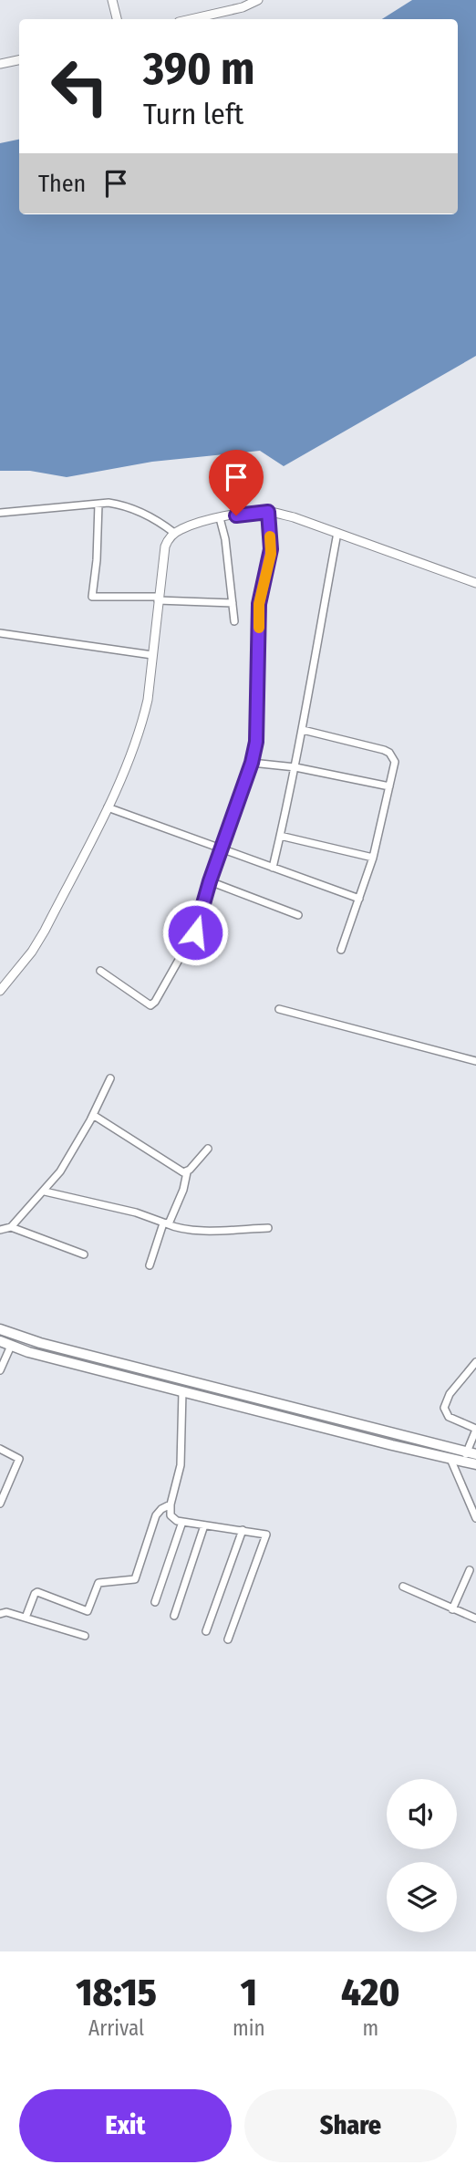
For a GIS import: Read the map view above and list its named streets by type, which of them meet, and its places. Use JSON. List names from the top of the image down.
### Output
{
  "page": {
    "turn": ["390 m", "Turn left"],
    "then": "Then",
    "eta": [
      "18:15",
      "Arrival",
      "1",
      "min",
      "420",
      "m"
    ],
    "buttons": ["Exit", "Share"]
  }
}
